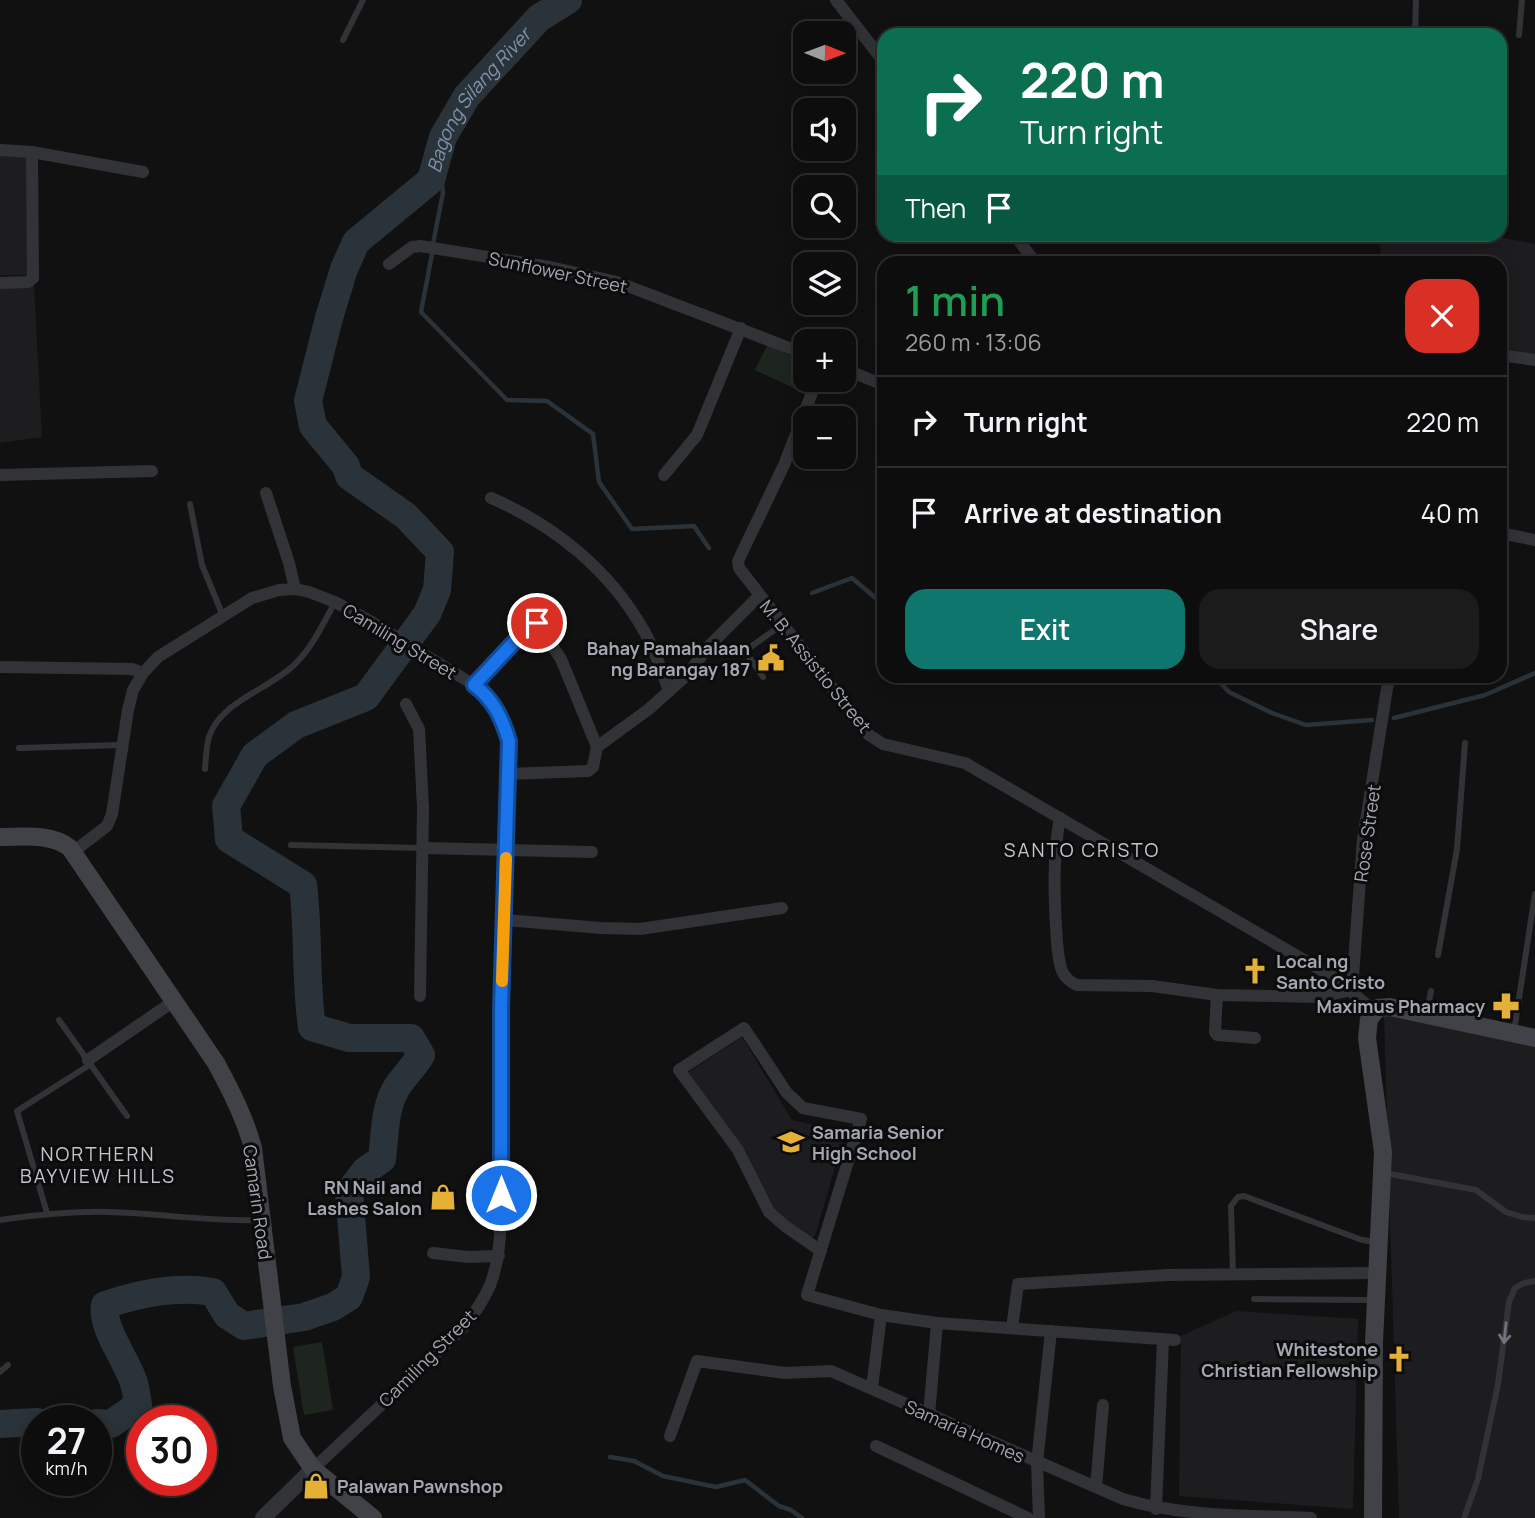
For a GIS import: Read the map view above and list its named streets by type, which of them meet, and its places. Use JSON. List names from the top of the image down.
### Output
{
  "streets": {
    "main road": ["Camarin Road"],
    "street": [
      "Sunflower Street",
      "Camiling Street",
      "M. B. Assistio Street",
      "Rose Street",
      "Samaria Homes"
    ]
  },
  "crossings": [
    ["Camiling Street", "Camarin Road"],
    ["M. B. Assistio Street", "Rose Street"]
  ],
  "districts": ["SANTO CRISTO", "NORTHERN BAYVIEW HILLS"],
  "water": ["Bagong Silang River"],
  "places": {
    "public building": ["Bahay Pamahalaan ng Barangay 187"],
    "church": ["Local ng Santo Cristo", "Whitestone Christian Fellowship"],
    "pharmacy": ["Maximus Pharmacy"],
    "school or university": ["Samaria Senior High School"],
    "shop": ["RN Nail and Lashes Salon", "Palawan Pawnshop"]
  },
  "north": "right",
  "page": {
    "map_buttons": ["+", "−"],
    "turn": ["220 m", "Turn right"],
    "then": "Then",
    "heading": ["1 min", "260 m · 13:06"],
    "list": [
      {
        "name": "Turn right",
        "value": "220 m"
      },
      {
        "name": "Arrive at destination",
        "value": "40 m"
      }
    ],
    "buttons": ["Exit", "Share"],
    "speed": "27 km/h",
    "limit": "30"
  }
}
